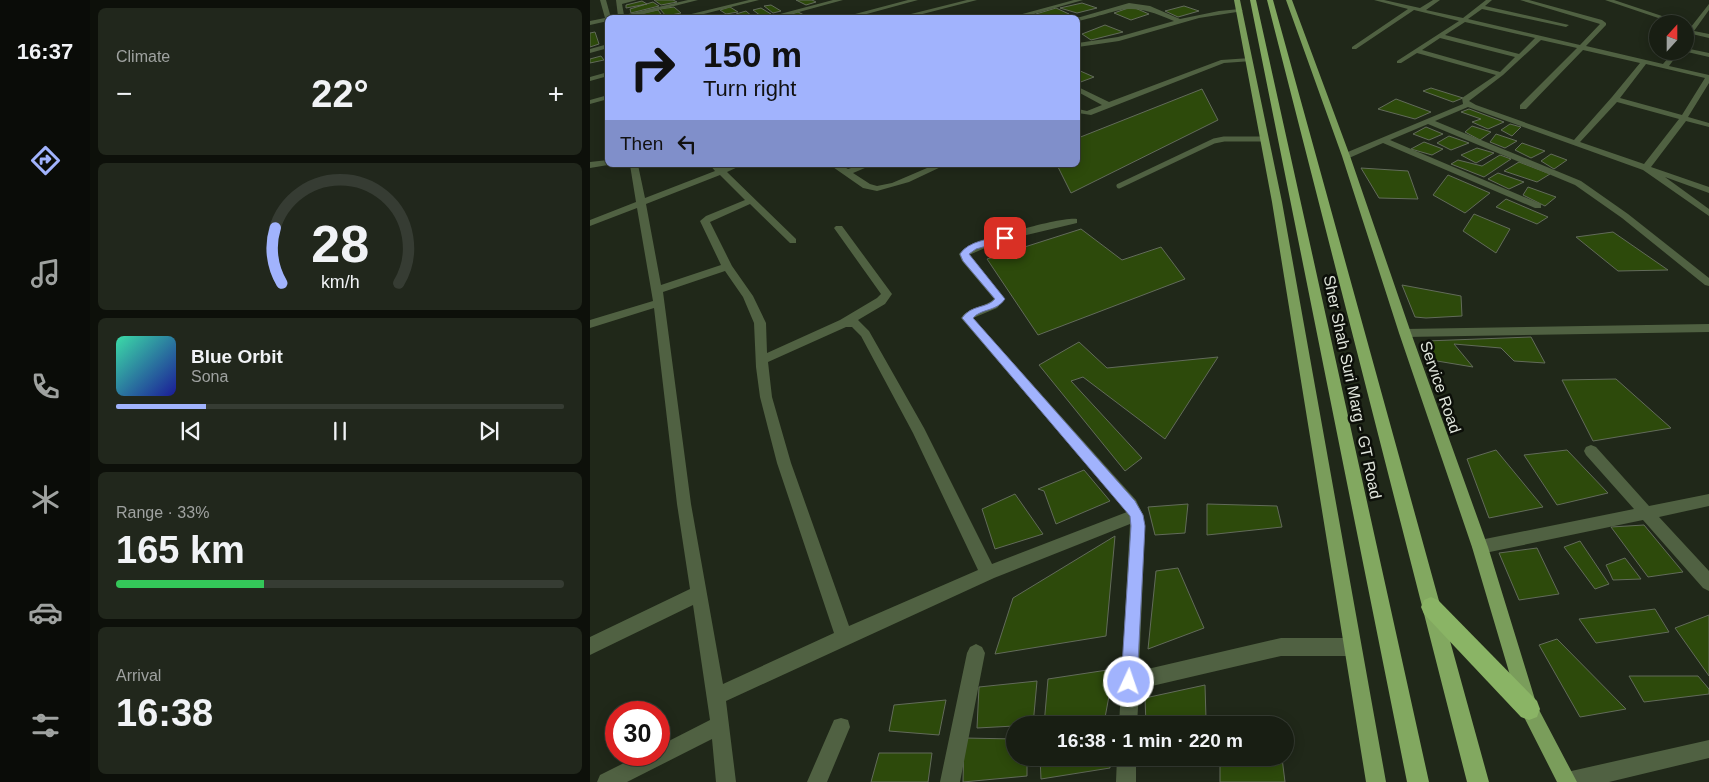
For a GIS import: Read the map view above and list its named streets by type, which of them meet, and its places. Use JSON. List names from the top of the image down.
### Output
{
  "streets": {
    "highway": ["Sher Shah Suri Marg - GT Road"],
    "main road": ["Service Road"]
  },
  "north": "top",
  "page": {
    "tabs": "16:37",
    "tile": [
      "Climate",
      ["Range · 33%", "165 km"],
      ["Arrival", "16:38"]
    ],
    "turn": ["150 m", "Turn right"],
    "heat": ["−", "22°", "+"],
    "then": "Then",
    "song": ["Blue Orbit", "Sona"],
    "limit": "30",
    "trip": "16:38 · 1 min · 220 m",
    "gauge": ["28", "km/h"]
  }
}
